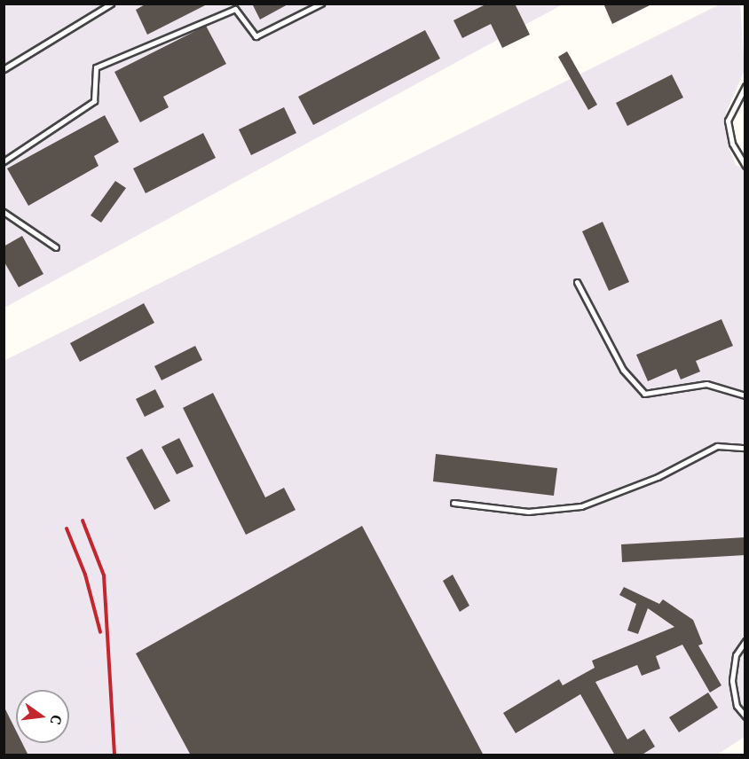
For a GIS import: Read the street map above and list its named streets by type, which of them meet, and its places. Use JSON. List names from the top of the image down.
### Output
{
  "north": "right"
}
